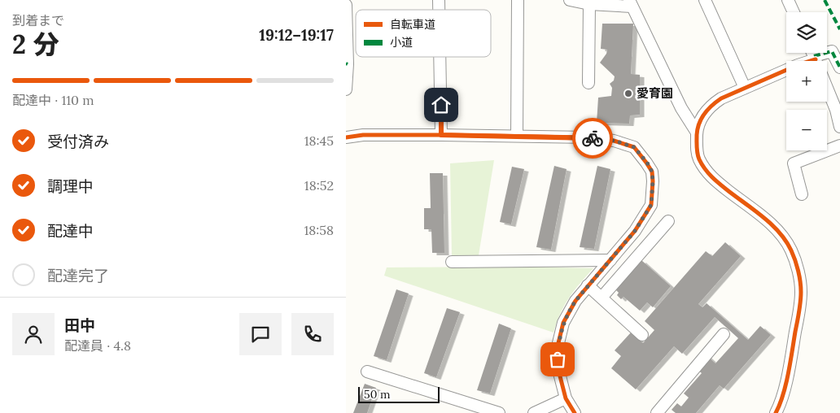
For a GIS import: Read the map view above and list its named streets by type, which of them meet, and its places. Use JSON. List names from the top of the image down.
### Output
{
  "places": ["愛育園"],
  "legend": ["自転車道", "小道"],
  "scale_bar": "50 m",
  "page": {
    "heading": ["2 分", "到着まで", "19:12–19:17"],
    "panel": ["田中", "配達員 · 4.8"],
    "map_buttons": ["+", "−"],
    "bar": "配達中 · 110 m",
    "list": [
      ["受付済み", "18:45"],
      ["調理中", "18:52"],
      ["配達中", "18:58"],
      "配達完了"
    ],
    "scale": "50 m"
  }
}
